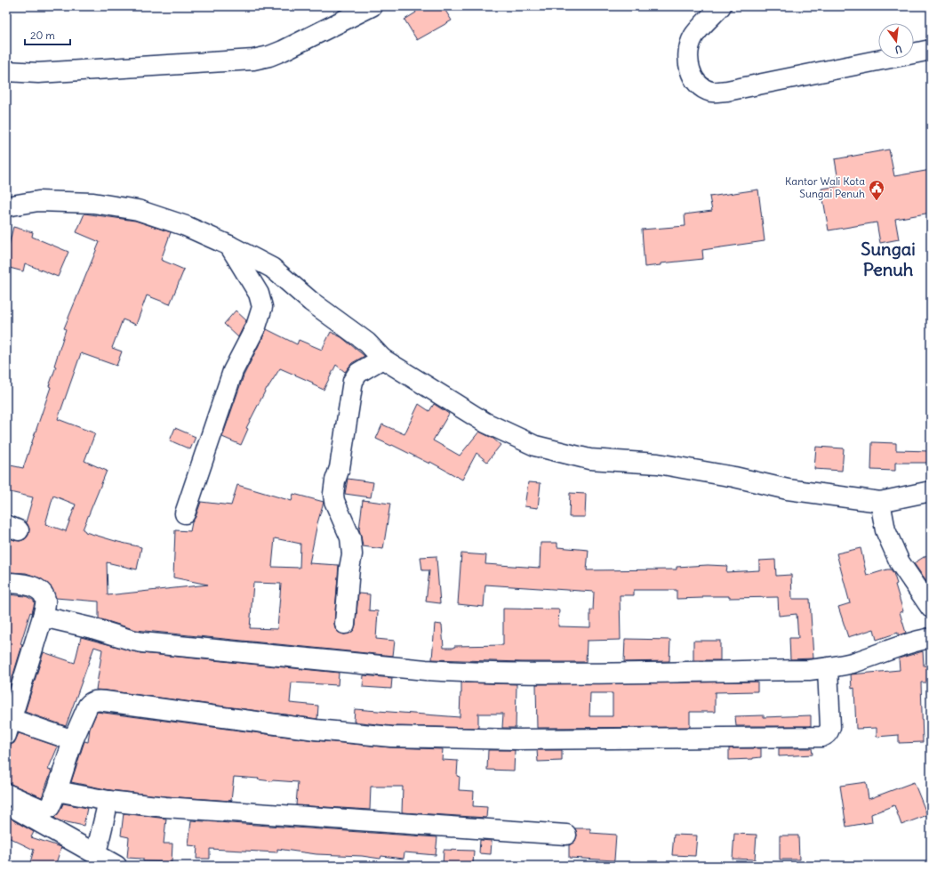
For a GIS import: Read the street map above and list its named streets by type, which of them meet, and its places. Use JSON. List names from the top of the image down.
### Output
{
  "districts": ["Sungai Penuh"],
  "places": {
    "public building": ["Kantor Wali Kota Sungai Penuh"]
  },
  "scale_bar": "20 m",
  "north": "bottom"
}
